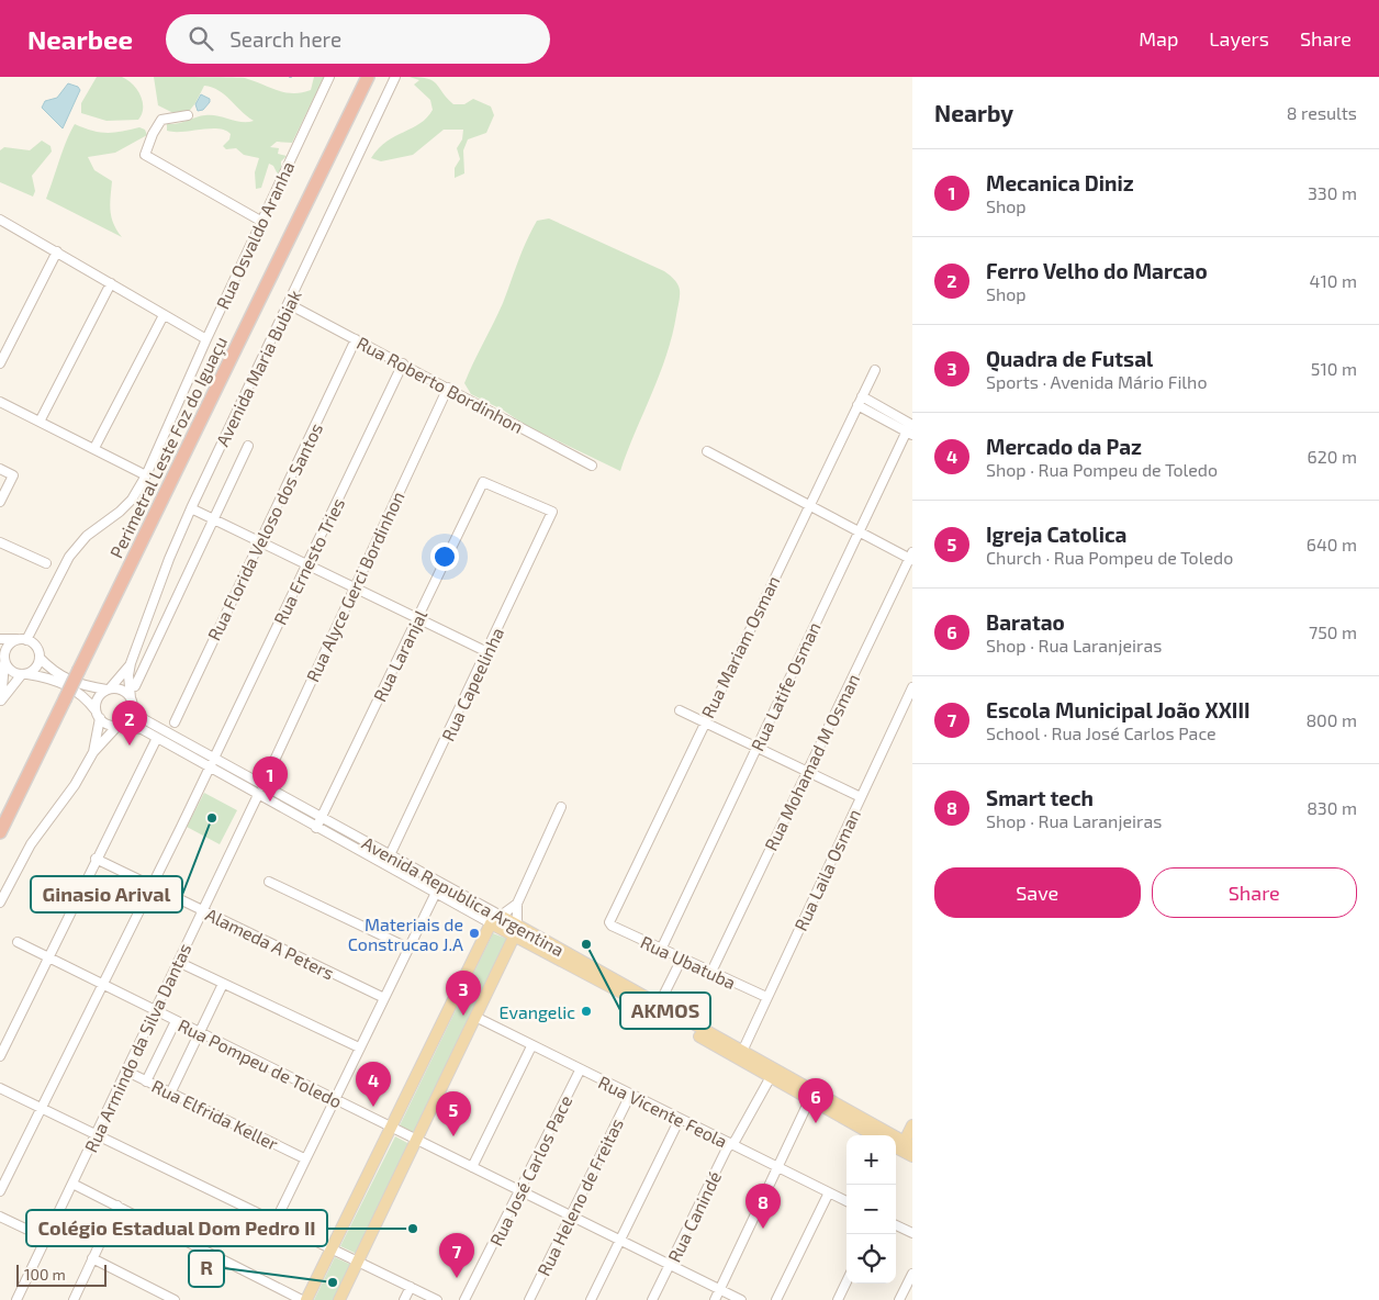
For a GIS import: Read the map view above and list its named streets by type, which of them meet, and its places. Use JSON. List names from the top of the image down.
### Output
{
  "streets": {
    "highway": ["Perimetral Leste Foz do Iguaçu"],
    "main road": ["Avenida Republica Argentina"],
    "street": [
      "Rua Osvaldo Aranha",
      "Avenida Maria Bubiak",
      "Rua Roberto Bordinhon",
      "Rua Florida Veloso dos Santos",
      "Rua Ernesto Tries",
      "Rua Alyce Gerci Bordinhon",
      "Rua Mariam Osman",
      "Rua Laranjal",
      "Rua Capeelinha",
      "Rua Latife Osman",
      "Rua Mohamad M Osman",
      "Rua Laila Osman",
      "Alameda A Peters",
      "Rua Ubatuba",
      "Rua Armindo da Silva Dantas",
      "Rua Pompeu de Toledo",
      "Rua Vicente Feola",
      "Rua Elfrida Keller",
      "Rua José Carlos Pace",
      "Rua Heleno de Freitas",
      "Rua Canindé"
    ]
  },
  "crossings": [
    ["Avenida Maria Bubiak", "Rua Roberto Bordinhon"],
    ["Avenida Maria Bubiak", "Avenida Republica Argentina"],
    ["Rua Roberto Bordinhon", "Rua Florida Veloso dos Santos"],
    ["Rua Roberto Bordinhon", "Rua Ernesto Tries"],
    ["Rua Roberto Bordinhon", "Rua Alyce Gerci Bordinhon"],
    ["Rua Ernesto Tries", "Avenida Republica Argentina"],
    ["Rua Ernesto Tries", "Alameda A Peters"],
    ["Rua Ernesto Tries", "Rua Pompeu de Toledo"],
    ["Rua Alyce Gerci Bordinhon", "Avenida Republica Argentina"],
    ["Rua Mariam Osman", "Rua Ubatuba"],
    ["Rua Laranjal", "Rua Capeelinha"],
    ["Rua Laranjal", "Avenida Republica Argentina"],
    ["Rua Capeelinha", "Avenida Republica Argentina"],
    ["Rua Latife Osman", "Rua Ubatuba"],
    ["Rua Mohamad M Osman", "Rua Ubatuba"],
    ["Rua Laila Osman", "Avenida Republica Argentina"],
    ["Rua Laila Osman", "Rua Ubatuba"],
    ["Avenida Republica Argentina", "Rua Armindo da Silva Dantas"],
    ["Avenida Republica Argentina", "Rua Canindé"],
    ["Alameda A Peters", "Rua Armindo da Silva Dantas"],
    ["Rua Armindo da Silva Dantas", "Rua Pompeu de Toledo"],
    ["Rua Armindo da Silva Dantas", "Rua Elfrida Keller"],
    ["Rua Pompeu de Toledo", "Rua José Carlos Pace"],
    ["Rua Pompeu de Toledo", "Rua Heleno de Freitas"],
    ["Rua Pompeu de Toledo", "Rua Canindé"],
    ["Rua Vicente Feola", "Rua José Carlos Pace"],
    ["Rua Vicente Feola", "Rua Heleno de Freitas"],
    ["Rua Vicente Feola", "Rua Canindé"]
  ],
  "places": [
    "Ginasio Arival",
    "Materiais de Construcao J.A",
    "AKMOS",
    "Evangelic",
    "Colégio Estadual Dom Pedro II",
    "R"
  ],
  "scale_bar": "100 m",
  "page": {
    "header": "Nearbee",
    "search": "Search here",
    "nav": ["Map", "Layers", "Share"],
    "heading": ["Nearby", "8 results"],
    "list": [
      {
        "mark": "1",
        "name": "Mecanica Diniz",
        "note": "Shop",
        "value": "330 m"
      },
      {
        "mark": "2",
        "name": "Ferro Velho do Marcao",
        "note": "Shop",
        "value": "410 m"
      },
      {
        "mark": "3",
        "name": "Quadra de Futsal",
        "note": "Sports · Avenida Mário Filho",
        "value": "510 m"
      },
      {
        "mark": "4",
        "name": "Mercado da Paz",
        "note": "Shop · Rua Pompeu de Toledo",
        "value": "620 m"
      },
      {
        "mark": "5",
        "name": "Igreja Catolica",
        "note": "Church · Rua Pompeu de Toledo",
        "value": "640 m"
      },
      {
        "mark": "6",
        "name": "Baratao",
        "note": "Shop · Rua Laranjeiras",
        "value": "750 m"
      },
      {
        "mark": "7",
        "name": "Escola Municipal João XXIII",
        "note": "School · Rua José Carlos Pace",
        "value": "800 m"
      },
      {
        "mark": "8",
        "name": "Smart tech",
        "note": "Shop · Rua Laranjeiras",
        "value": "830 m"
      }
    ],
    "pins": [
      "2",
      "1",
      "3",
      "4",
      "6",
      "5",
      "8",
      "7"
    ],
    "buttons": ["Save", "Share"],
    "map_buttons": ["+", "−"],
    "scale": "100 m"
  }
}
